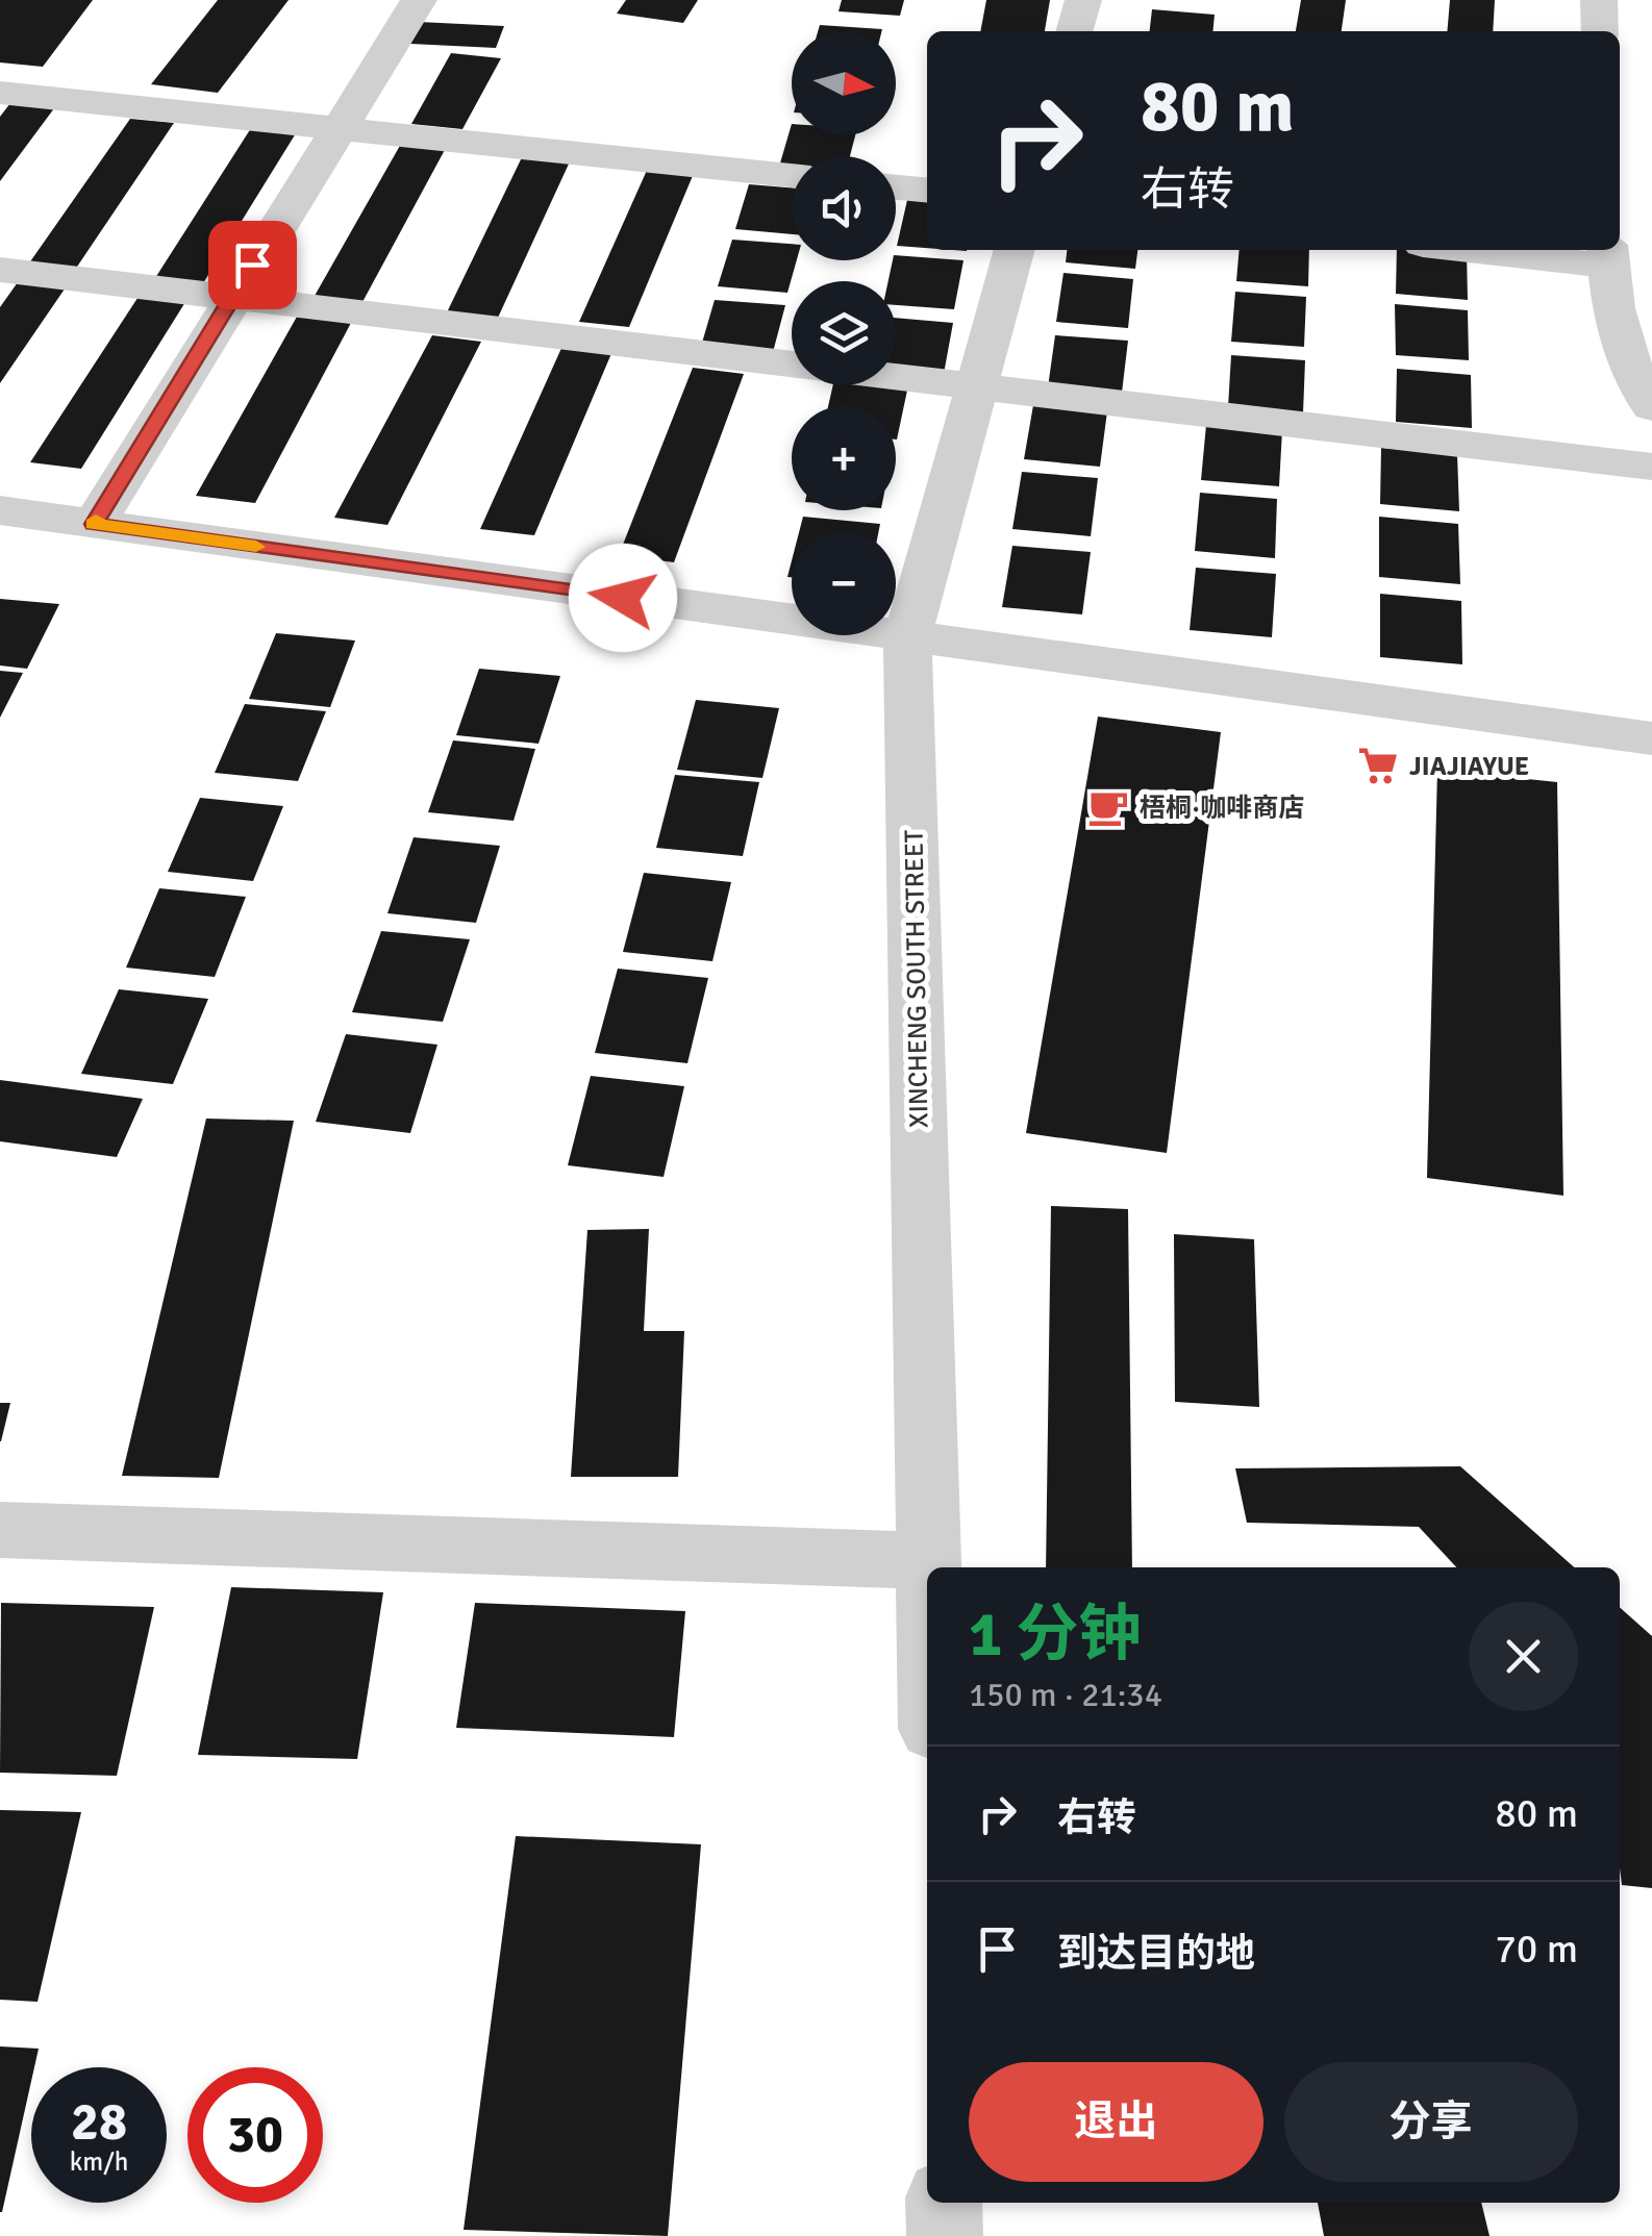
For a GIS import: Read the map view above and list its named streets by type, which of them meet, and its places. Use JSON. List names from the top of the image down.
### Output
{
  "streets": {
    "street": ["XINCHENG SOUTH STREET"]
  },
  "places": {
    "supermarket": ["JIAJIAYUE"],
    "cafe": ["梧桐·咖啡商店"]
  },
  "north": "right",
  "page": {
    "map_buttons": ["+", "−"],
    "turn": ["80 m", "右转"],
    "heading": ["1 分钟", "150 m · 21:34"],
    "list": [
      {
        "name": "右转",
        "value": "80 m"
      },
      {
        "name": "到达目的地",
        "value": "70 m"
      }
    ],
    "buttons": ["退出", "分享"],
    "speed": "28 km/h",
    "limit": "30"
  }
}
